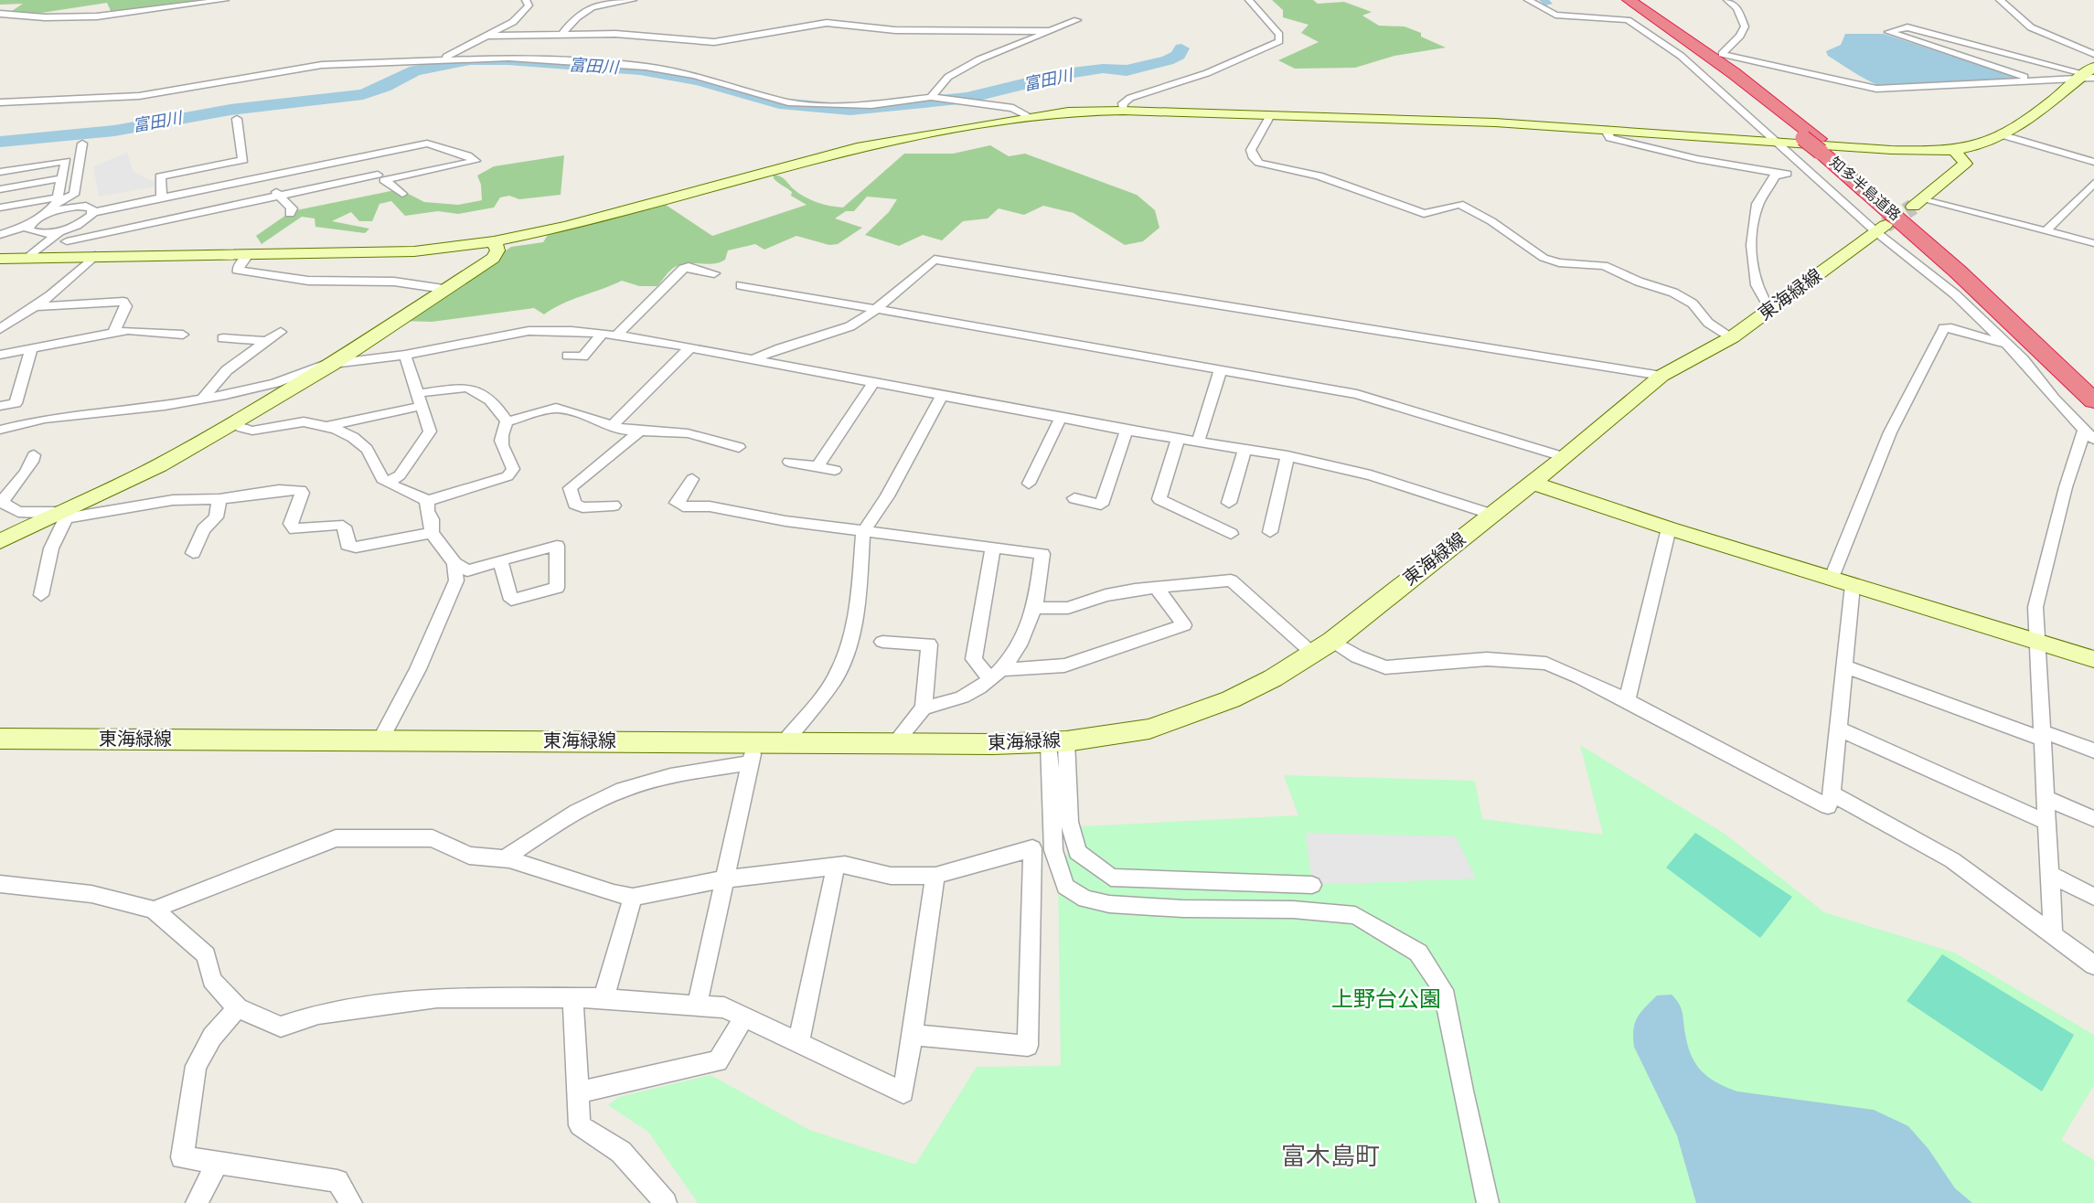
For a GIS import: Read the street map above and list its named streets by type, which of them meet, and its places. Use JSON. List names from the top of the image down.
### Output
{
  "streets": {
    "highway": ["知多半島道路"],
    "street": ["東海緑線"]
  },
  "districts": ["富木島町"],
  "water": ["富田川"],
  "parks": ["上野台公園"]
}
